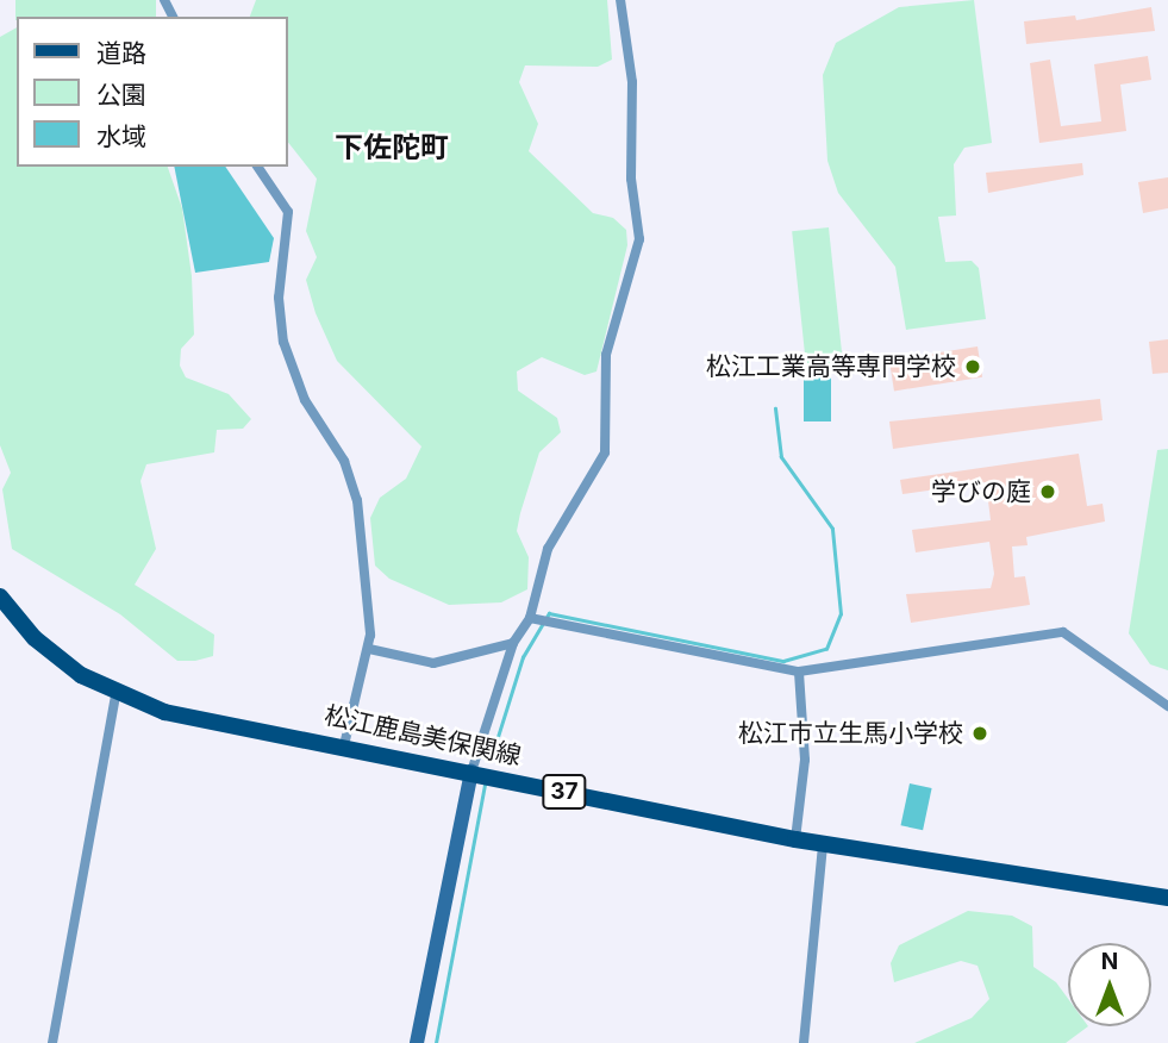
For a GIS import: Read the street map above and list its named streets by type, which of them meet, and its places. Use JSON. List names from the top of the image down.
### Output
{
  "streets": {
    "main road": ["松江鹿島美保関線", "37"]
  },
  "districts": ["下佐陀町"],
  "places": ["松江工業高等専門学校", "学びの庭", "松江市立生馬小学校"],
  "legend": ["道路", "公園", "水域"],
  "north": "top"
}
